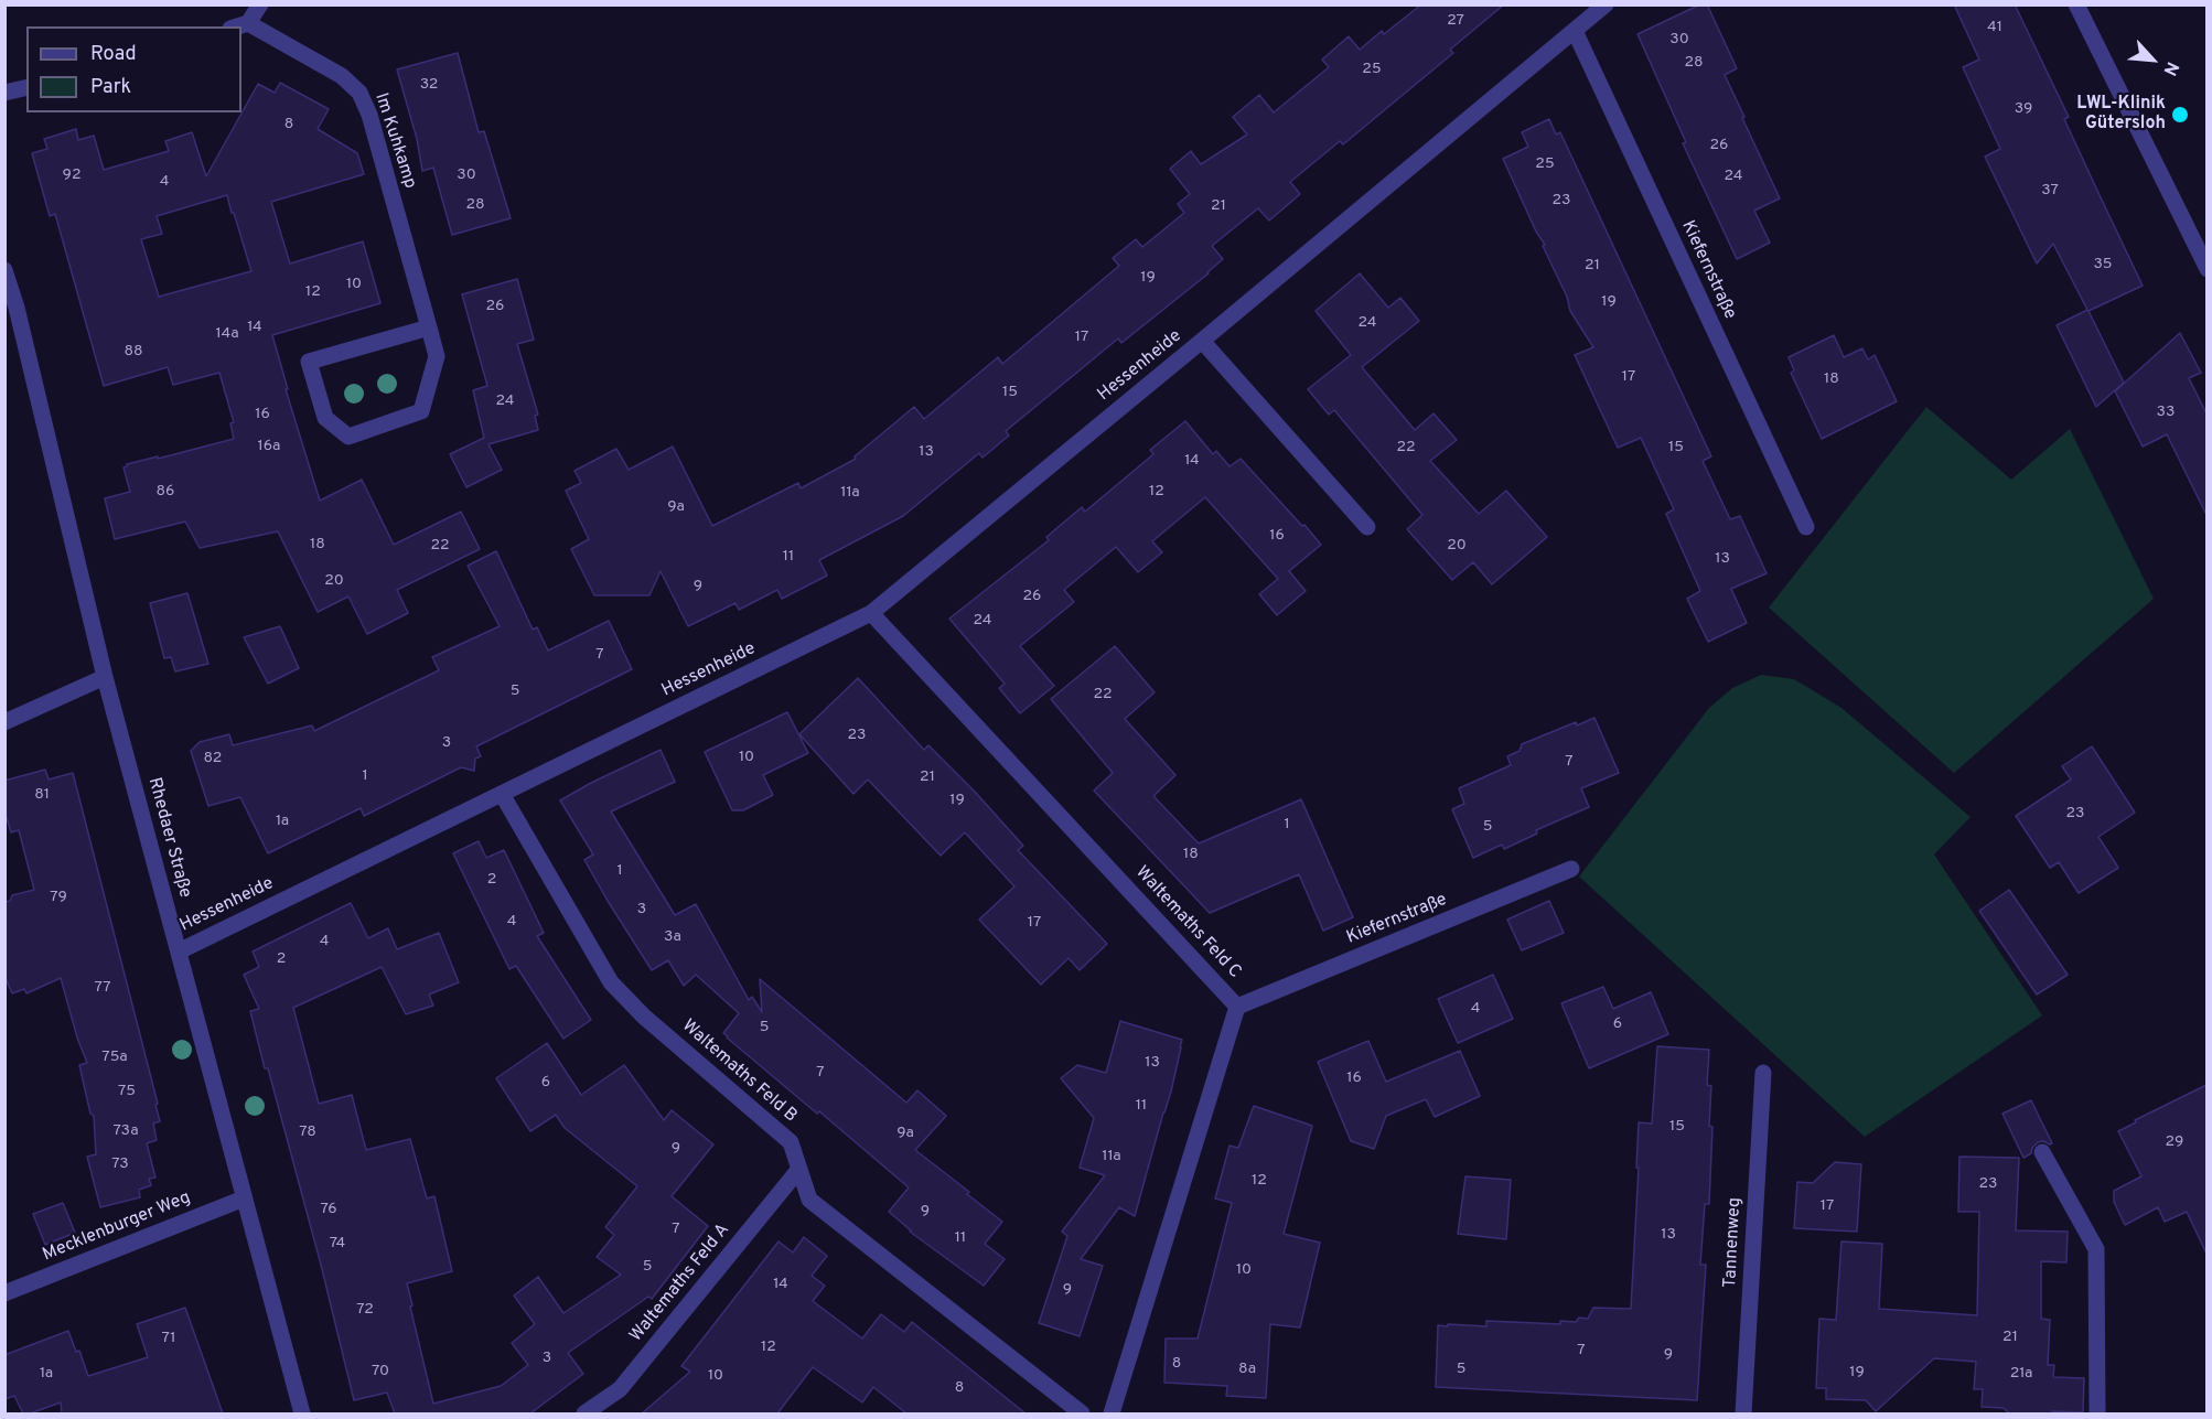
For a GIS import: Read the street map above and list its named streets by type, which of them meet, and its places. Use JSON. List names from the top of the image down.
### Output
{
  "streets": {
    "street": [
      "Im Kuhkamp",
      "Kiefernstraße",
      "Hessenheide",
      "Rhedaer Straße",
      "Waltemaths Feld C",
      "Waltemaths Feld B",
      "Mecklenburger Weg",
      "Tannenweg",
      "Waltemaths Feld A"
    ]
  },
  "crossings": [
    ["Kiefernstraße", "Hessenheide"],
    ["Kiefernstraße", "Waltemaths Feld C"],
    ["Hessenheide", "Rhedaer Straße"],
    ["Hessenheide", "Waltemaths Feld C"],
    ["Hessenheide", "Waltemaths Feld B"],
    ["Rhedaer Straße", "Mecklenburger Weg"],
    ["Waltemaths Feld B", "Waltemaths Feld A"]
  ],
  "places": ["LWL-Klinik Gütersloh"],
  "house_numbers": [
    "27",
    "41",
    "30",
    "28",
    "25",
    "32",
    "39",
    "8",
    "26",
    "25",
    "92",
    "30",
    "24",
    "4",
    "37",
    "23",
    "28",
    "21",
    "35",
    "21",
    "19",
    "10",
    "12",
    "19",
    "26",
    "24",
    "14",
    "14a",
    "17",
    "88",
    "17",
    "18",
    "15",
    "24",
    "33",
    "16",
    "16a",
    "22",
    "15",
    "13",
    "14",
    "86",
    "12",
    "11a",
    "9a",
    "16",
    "18",
    "22",
    "20",
    "11",
    "13",
    "20",
    "9",
    "26",
    "24",
    "7",
    "5",
    "22",
    "23",
    "3",
    "10",
    "82",
    "7",
    "1",
    "21",
    "81",
    "19",
    "23",
    "1a",
    "1",
    "5",
    "18",
    "1",
    "2",
    "79",
    "3",
    "4",
    "17",
    "3a",
    "4",
    "2",
    "77",
    "4",
    "6",
    "5",
    "75a",
    "13",
    "7",
    "16",
    "6",
    "75",
    "11",
    "15",
    "73a",
    "78",
    "9a",
    "29",
    "9",
    "11a",
    "73",
    "12",
    "23",
    "17",
    "76",
    "9",
    "7",
    "13",
    "11",
    "74",
    "5",
    "10",
    "14",
    "9",
    "72",
    "21",
    "71",
    "12",
    "7",
    "9",
    "3",
    "8",
    "8a",
    "5",
    "70",
    "19",
    "1a",
    "21a",
    "10",
    "8"
  ],
  "legend": ["Road", "Park"],
  "north": "bottom right"
}
